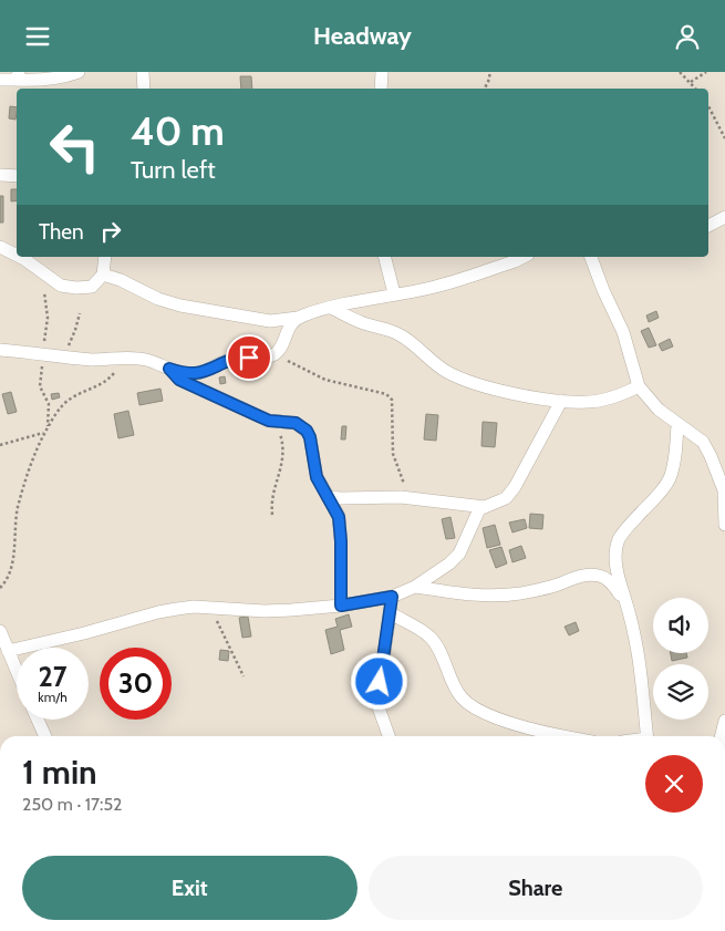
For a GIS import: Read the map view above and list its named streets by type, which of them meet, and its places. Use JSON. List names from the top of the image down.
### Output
{
  "page": {
    "header": "Headway",
    "turn": ["40 m", "Turn left"],
    "then": "Then",
    "speed": "27 km/h",
    "limit": "30",
    "heading": ["1 min", "250 m · 17:52"],
    "buttons": ["Exit", "Share"]
  }
}
